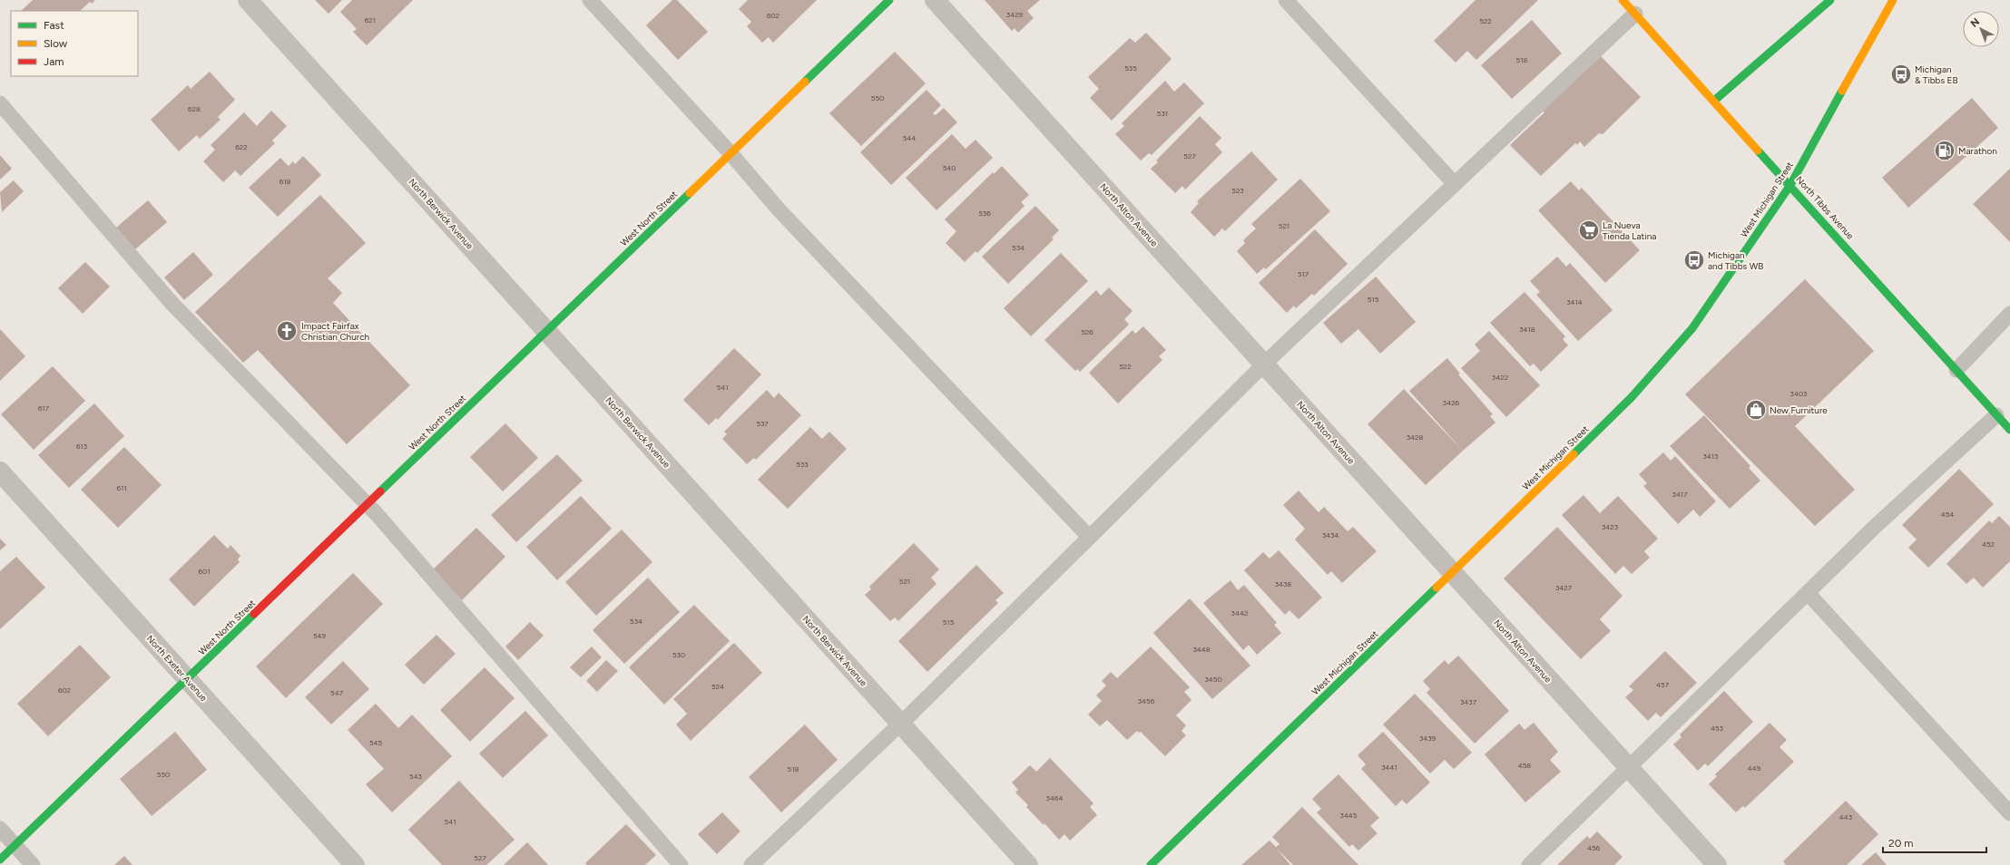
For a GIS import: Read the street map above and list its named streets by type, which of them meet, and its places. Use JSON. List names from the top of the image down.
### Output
{
  "streets": {
    "street": [
      "West Michigan Street",
      "North Tibbs Avenue",
      "North Berwick Avenue",
      "North Alton Avenue",
      "West North Street",
      "North Exeter Avenue"
    ]
  },
  "crossings": [
    ["West Michigan Street", "North Tibbs Avenue"],
    ["West Michigan Street", "North Alton Avenue"],
    ["North Berwick Avenue", "West North Street"],
    ["West North Street", "North Exeter Avenue"]
  ],
  "places": {
    "bus stop": ["Michigan & Tibbs EB", "Michigan and Tibbs WB"],
    "fuel station": ["Marathon"],
    "supermarket": ["La Nueva Tienda Latina"],
    "church": ["Impact Fairfax Christian Church"],
    "shop": ["New Furniture"]
  },
  "house_numbers": [
    "3429",
    "602",
    "621",
    "522",
    "518",
    "535",
    "550",
    "628",
    "531",
    "544",
    "622",
    "527",
    "540",
    "618",
    "523",
    "536",
    "521",
    "534",
    "517",
    "515",
    "3414",
    "3418",
    "526",
    "522",
    "3422",
    "541",
    "3403",
    "3426",
    "617",
    "537",
    "3428",
    "613",
    "3413",
    "533",
    "611",
    "3417",
    "454",
    "3423",
    "3434",
    "452",
    "601",
    "521",
    "3438",
    "3427",
    "3442",
    "534",
    "515",
    "549",
    "3448",
    "530",
    "3450",
    "457",
    "524",
    "602",
    "547",
    "3456",
    "3437",
    "453",
    "3439",
    "545",
    "458",
    "3441",
    "449",
    "518",
    "550",
    "543",
    "3464",
    "3445",
    "443",
    "541",
    "456",
    "527"
  ],
  "legend": ["Fast", "Slow", "Jam"],
  "scale_bar": "20 m",
  "north": "top left"
}
